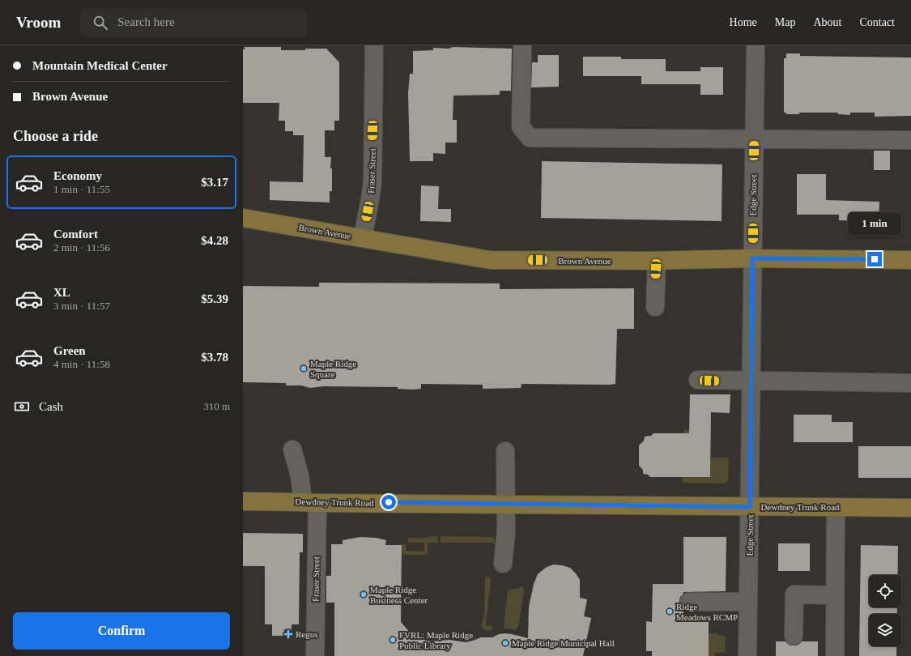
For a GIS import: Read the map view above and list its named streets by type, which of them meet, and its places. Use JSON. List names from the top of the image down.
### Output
{
  "streets": {
    "main road": ["Brown Avenue", "Dewdney Trunk Road"],
    "street": ["Fraser Street", "Edge Street"]
  },
  "crossings": [
    ["Fraser Street", "Brown Avenue"],
    ["Fraser Street", "Dewdney Trunk Road"],
    ["Edge Street", "Brown Avenue"],
    ["Edge Street", "Dewdney Trunk Road"]
  ],
  "places": {
    "other": [
      "Maple Ridge Square",
      "Maple Ridge Business Center",
      "Ridge Meadows RCMP",
      "FVRL: Maple Ridge Public Library",
      "Maple Ridge Municipal Hall"
    ],
    "health": ["Regus"]
  },
  "page": {
    "header": "Vroom",
    "search": "Search here",
    "nav": [
      "Home",
      "Map",
      "About",
      "Contact"
    ],
    "banner": ["Mountain Medical Center", "Brown Avenue"],
    "heading": "Choose a ride",
    "list": [
      {
        "name": "Economy",
        "note": "1 min · 11:55",
        "value": "$3.17"
      },
      {
        "name": "Comfort",
        "note": "2 min · 11:56",
        "value": "$4.28"
      },
      {
        "name": "XL",
        "note": "3 min · 11:57",
        "value": "$5.39"
      },
      {
        "name": "Green",
        "note": "4 min · 11:58",
        "value": "$3.78"
      }
    ],
    "bubble": "1 min",
    "pay": ["Cash", "310 m"],
    "buttons": "Confirm"
  }
}
